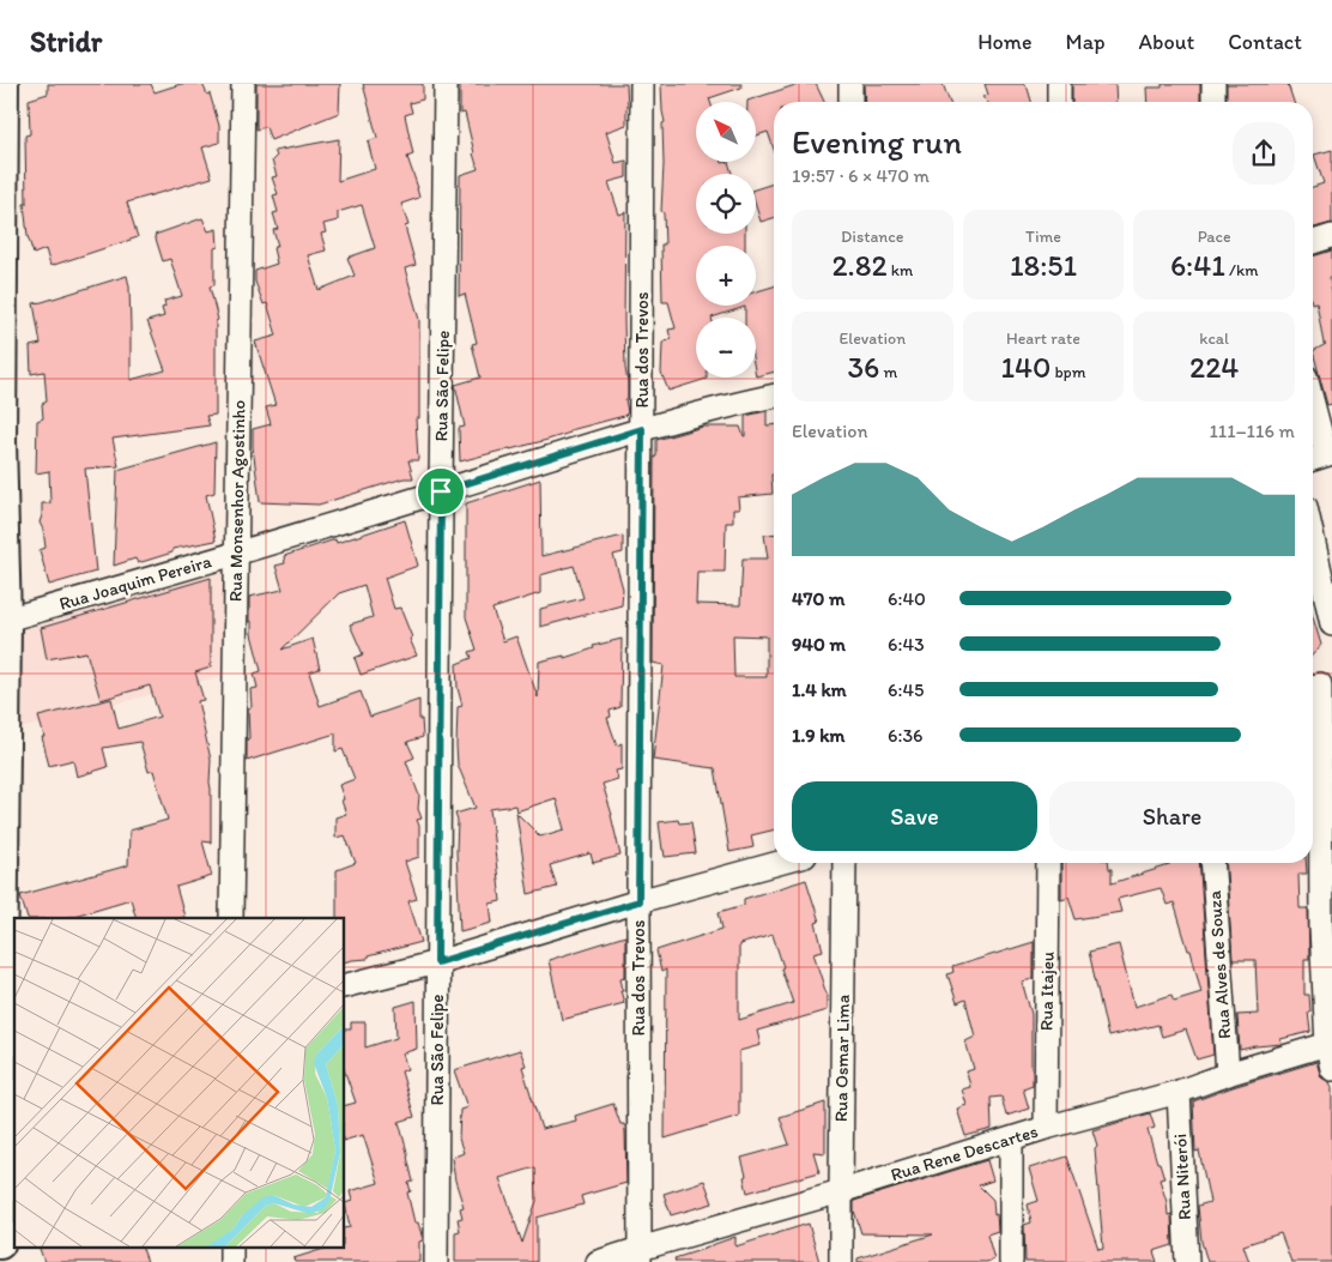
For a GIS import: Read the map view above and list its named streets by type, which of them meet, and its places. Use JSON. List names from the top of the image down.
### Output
{
  "streets": {
    "street": [
      "Rua dos Trevos",
      "Rua São Felipe",
      "Rua Monsenhor Agostinho",
      "Rua Joaquim Pereira",
      "Rua Alves de Souza",
      "Rua Itajeu",
      "Rua Osmar Lima",
      "Rua Rene Descartes",
      "Rua Niterói"
    ]
  },
  "crossings": [
    ["Rua dos Trevos", "Rua Joaquim Pereira"],
    ["Rua dos Trevos", "Rua Rene Descartes"],
    ["Rua São Felipe", "Rua Joaquim Pereira"],
    ["Rua Monsenhor Agostinho", "Rua Joaquim Pereira"],
    ["Rua Alves de Souza", "Rua Rene Descartes"],
    ["Rua Itajeu", "Rua Rene Descartes"],
    ["Rua Osmar Lima", "Rua Rene Descartes"],
    ["Rua Rene Descartes", "Rua Niterói"]
  ],
  "north": "top left",
  "page": {
    "header": "Stridr",
    "nav": [
      "Home",
      "Map",
      "About",
      "Contact"
    ],
    "map_buttons": ["+", "−"],
    "heading": ["Evening run", "19:57 · 6 × 470 m"],
    "stats": [
      ["Distance", "2.82 km"],
      ["Time", "18:51"],
      ["Pace", "6:41 /km"],
      ["Elevation", "36 m"],
      ["Heart rate", "140 bpm"],
      ["kcal", "224"]
    ],
    "chart": ["Elevation", "111–116 m"],
    "list": [
      {
        "name": "470 m",
        "note": "6:40"
      },
      {
        "name": "940 m",
        "note": "6:43"
      },
      {
        "name": "1.4 km",
        "note": "6:45"
      },
      {
        "name": "1.9 km",
        "note": "6:36"
      }
    ],
    "buttons": ["Save", "Share"]
  }
}
